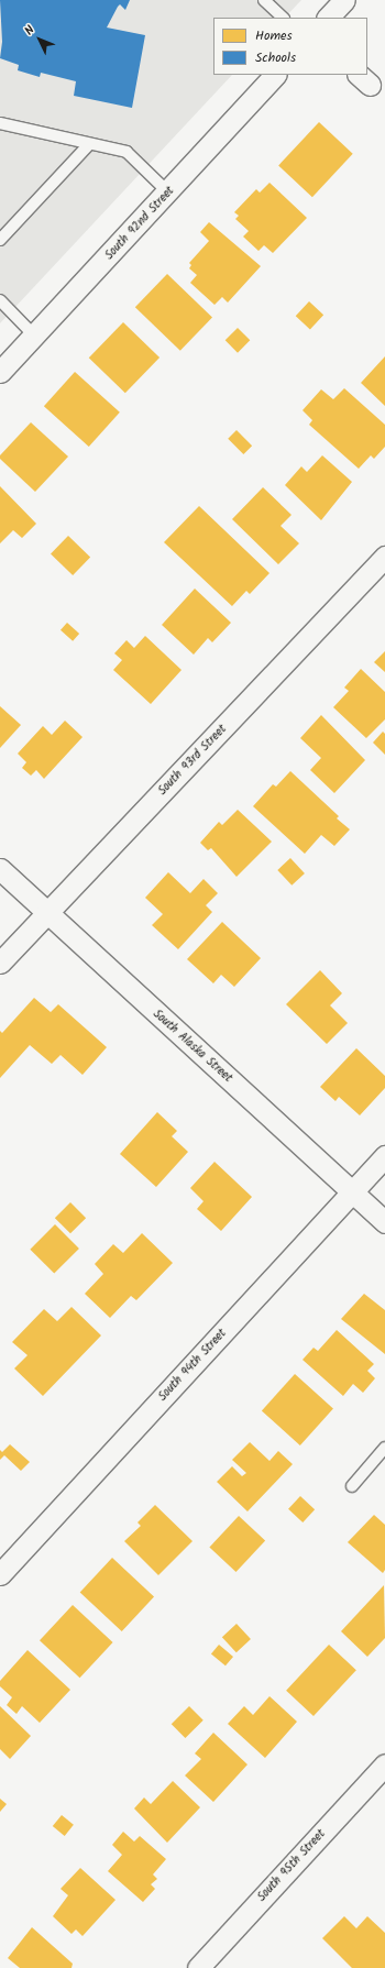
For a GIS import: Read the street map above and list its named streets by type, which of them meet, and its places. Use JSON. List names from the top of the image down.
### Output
{
  "streets": {
    "street": [
      "South 92nd Street",
      "South 93rd Street",
      "South Alaska Street",
      "South 94th Street",
      "South 95th Street"
    ]
  },
  "crossings": [
    ["South 93rd Street", "South Alaska Street"],
    ["South Alaska Street", "South 94th Street"]
  ],
  "legend": ["Homes", "Schools"],
  "north": "top left"
}
